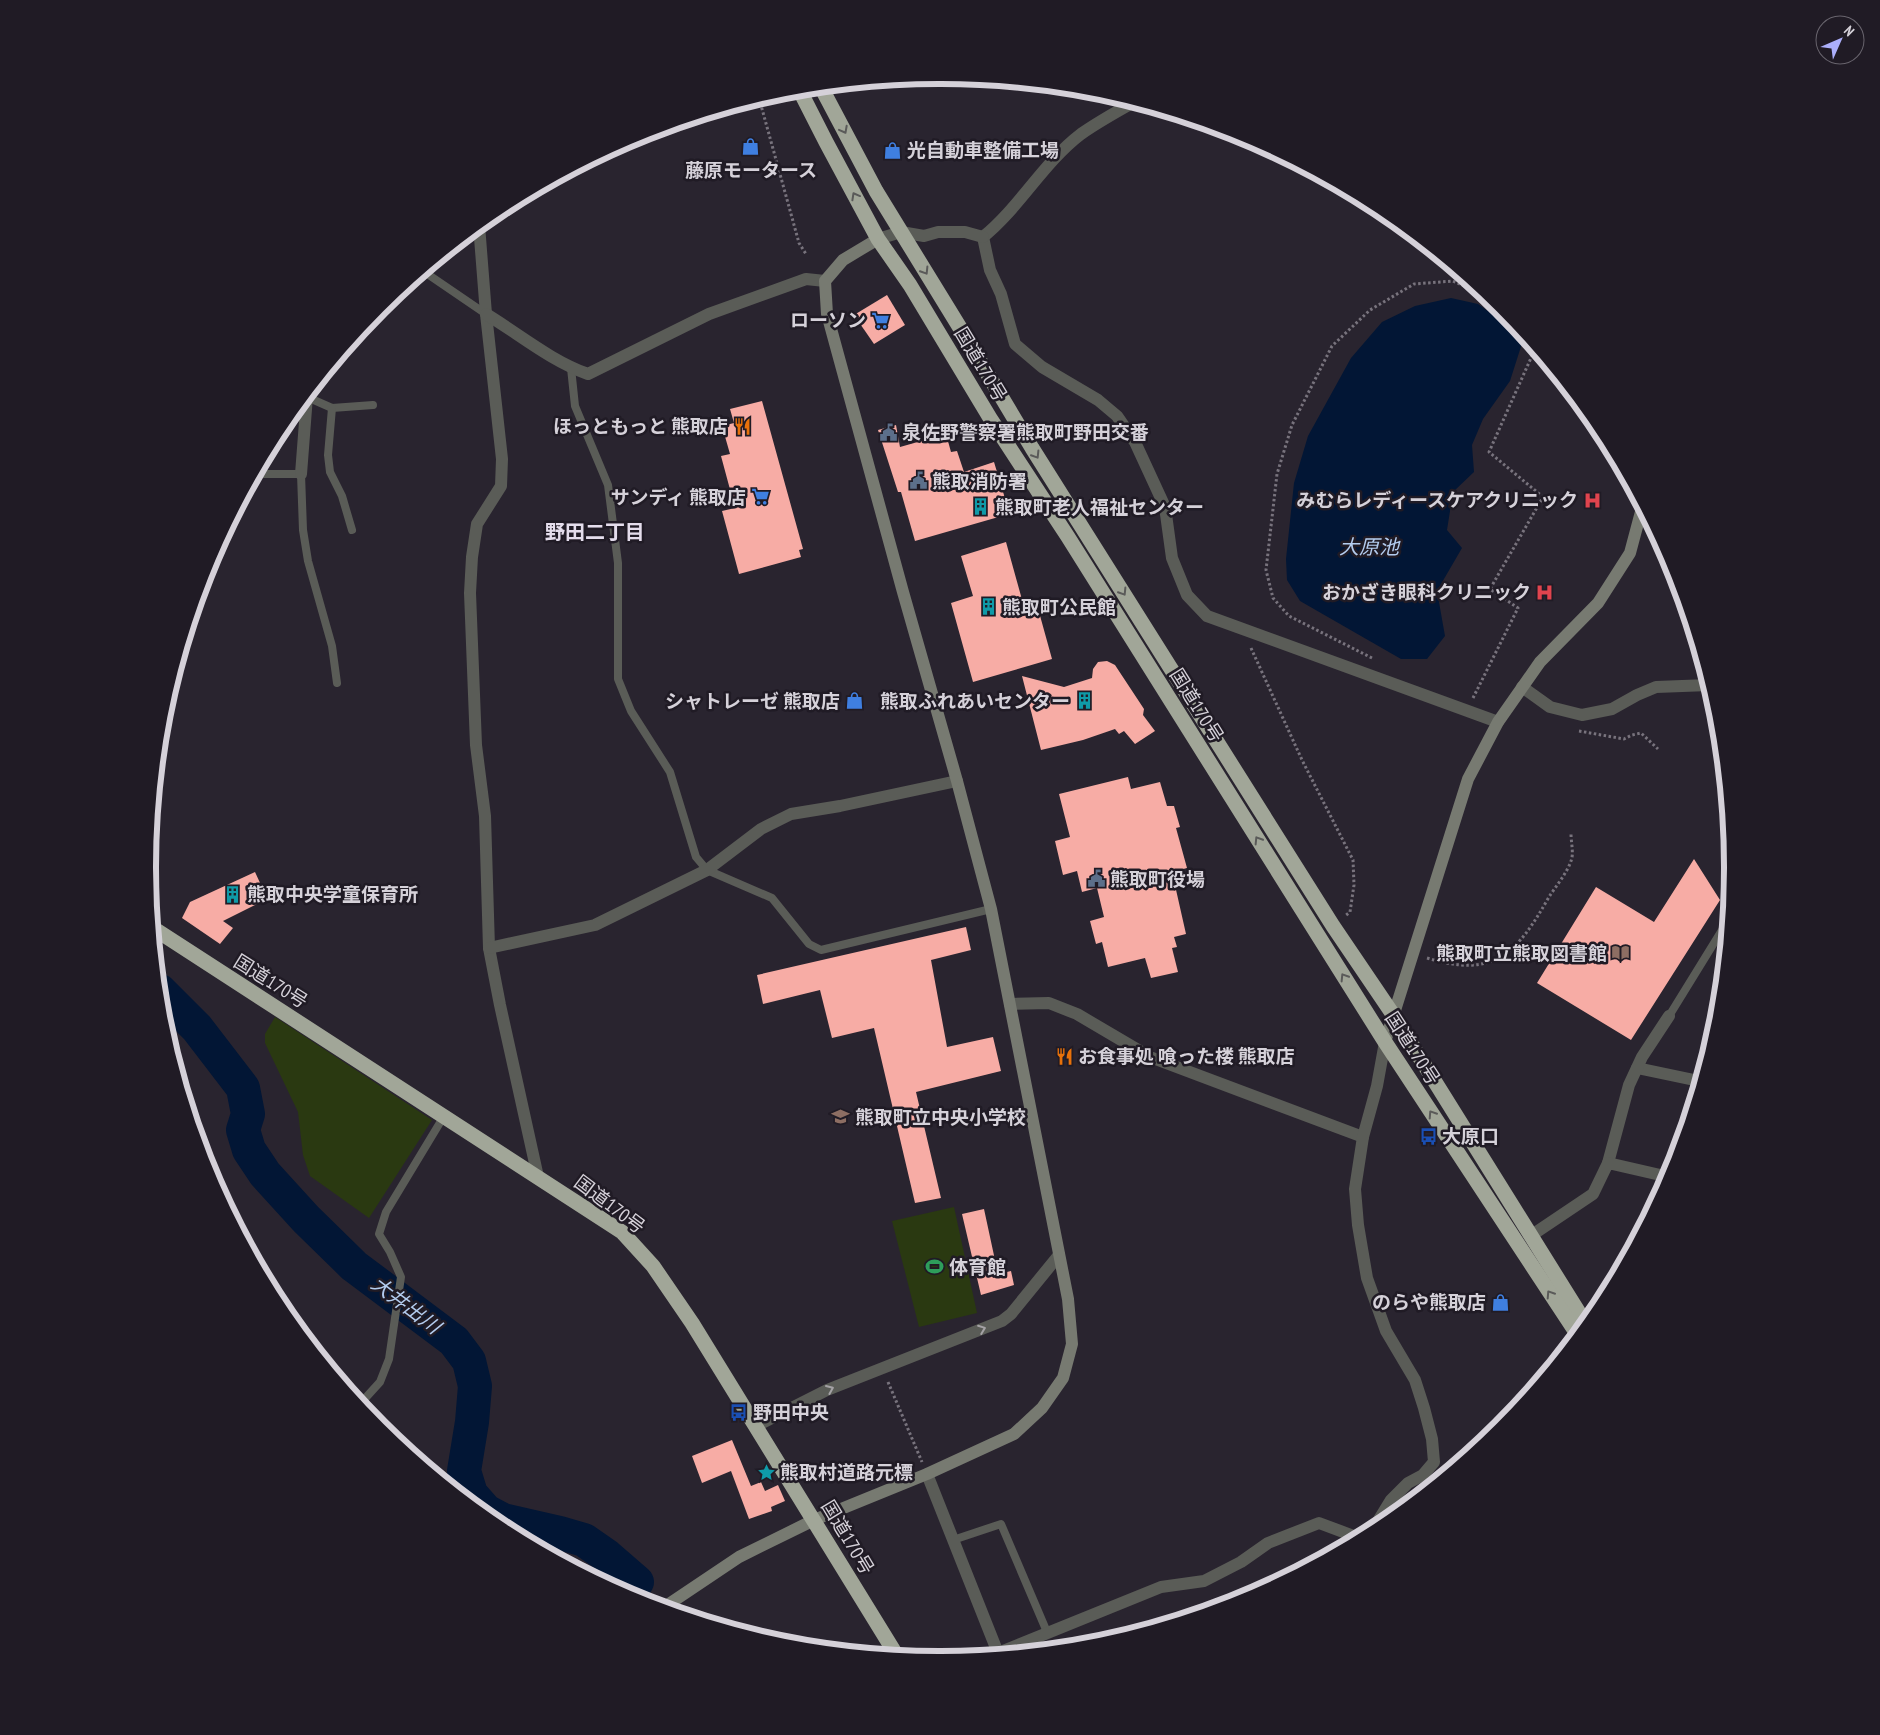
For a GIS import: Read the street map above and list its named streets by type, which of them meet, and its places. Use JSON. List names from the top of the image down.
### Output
{
  "streets": {
    "highway": ["国道170号"]
  },
  "districts": ["野田二丁目"],
  "water": ["大原池", "大井出川"],
  "places": {
    "shop": [
      "藤原モータース",
      "光自動車整備工場",
      "シャトレーゼ 熊取店",
      "のらや熊取店"
    ],
    "supermarket": ["ローソン", "サンディ 熊取店"],
    "restaurant": ["ほっともっと 熊取店", "お食事処 喰った楼 熊取店"],
    "public building": ["泉佐野警察署熊取町野田交番", "熊取消防署", "熊取町役場"],
    "hospital": ["みむらレディースケアクリニック", "おかざき眼科クリニック"],
    "building": [
      "熊取町老人福祉センター",
      "熊取町公民館",
      "熊取ふれあいセンター",
      "熊取中央学童保育所"
    ],
    "library": ["熊取町立熊取図書館"],
    "school or university": ["熊取町立中央小学校"],
    "bus stop": ["大原口", "野田中央"],
    "sports": ["体育館"],
    "place": ["熊取村道路元標"]
  },
  "north": "top right"
}
